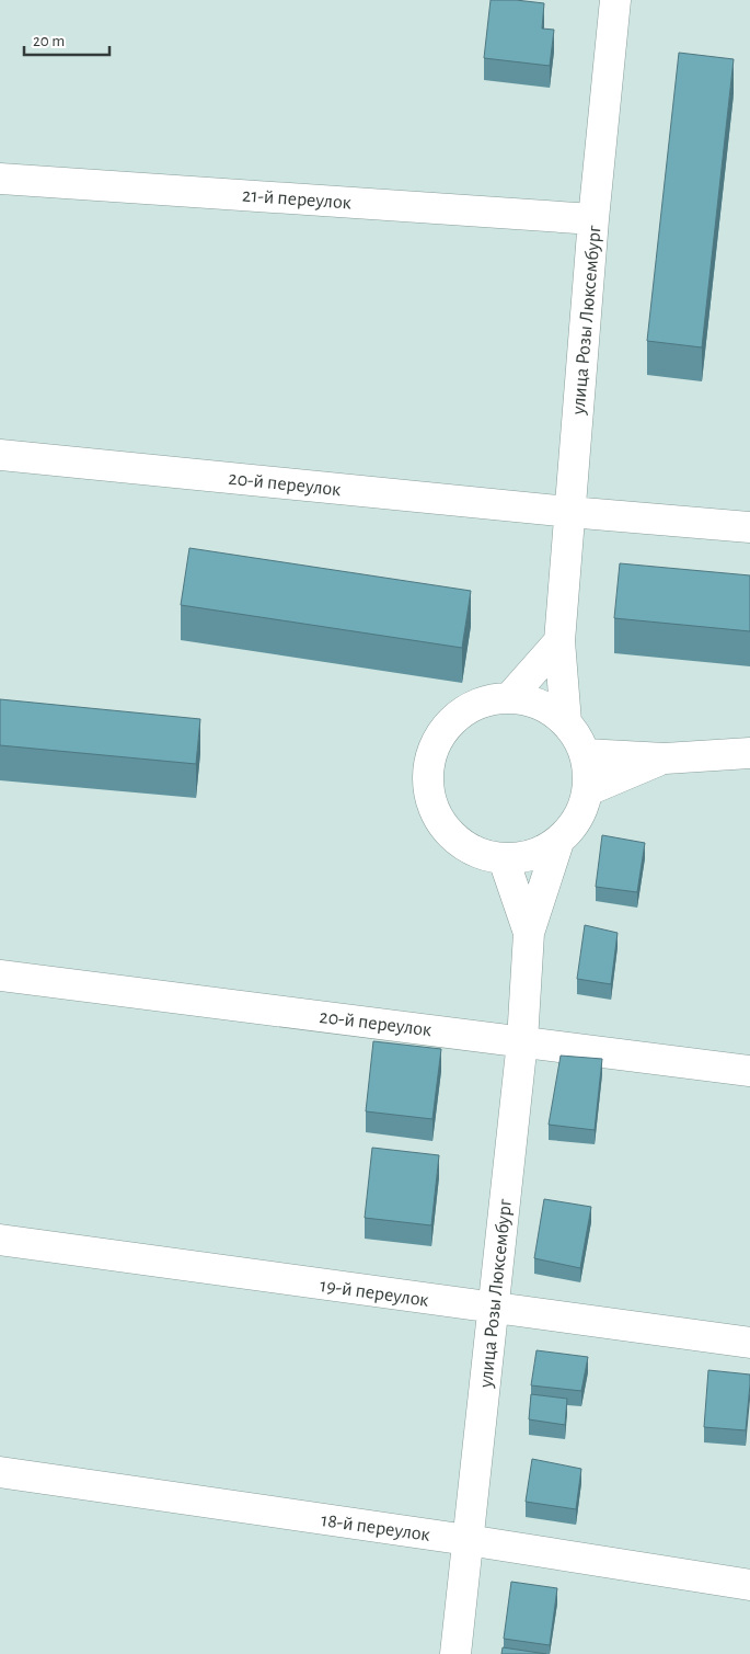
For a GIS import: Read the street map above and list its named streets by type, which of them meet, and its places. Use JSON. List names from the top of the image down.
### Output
{
  "streets": {
    "street": [
      "21-й переулок",
      "улица Розы Люксембург",
      "20-й переулок",
      "19-й переулок",
      "18-й переулок"
    ]
  },
  "crossings": [
    ["21-й переулок", "улица Розы Люксембург"],
    ["улица Розы Люксембург", "20-й переулок"],
    ["улица Розы Люксембург", "19-й переулок"],
    ["улица Розы Люксембург", "18-й переулок"]
  ],
  "scale_bar": "20 m"
}
